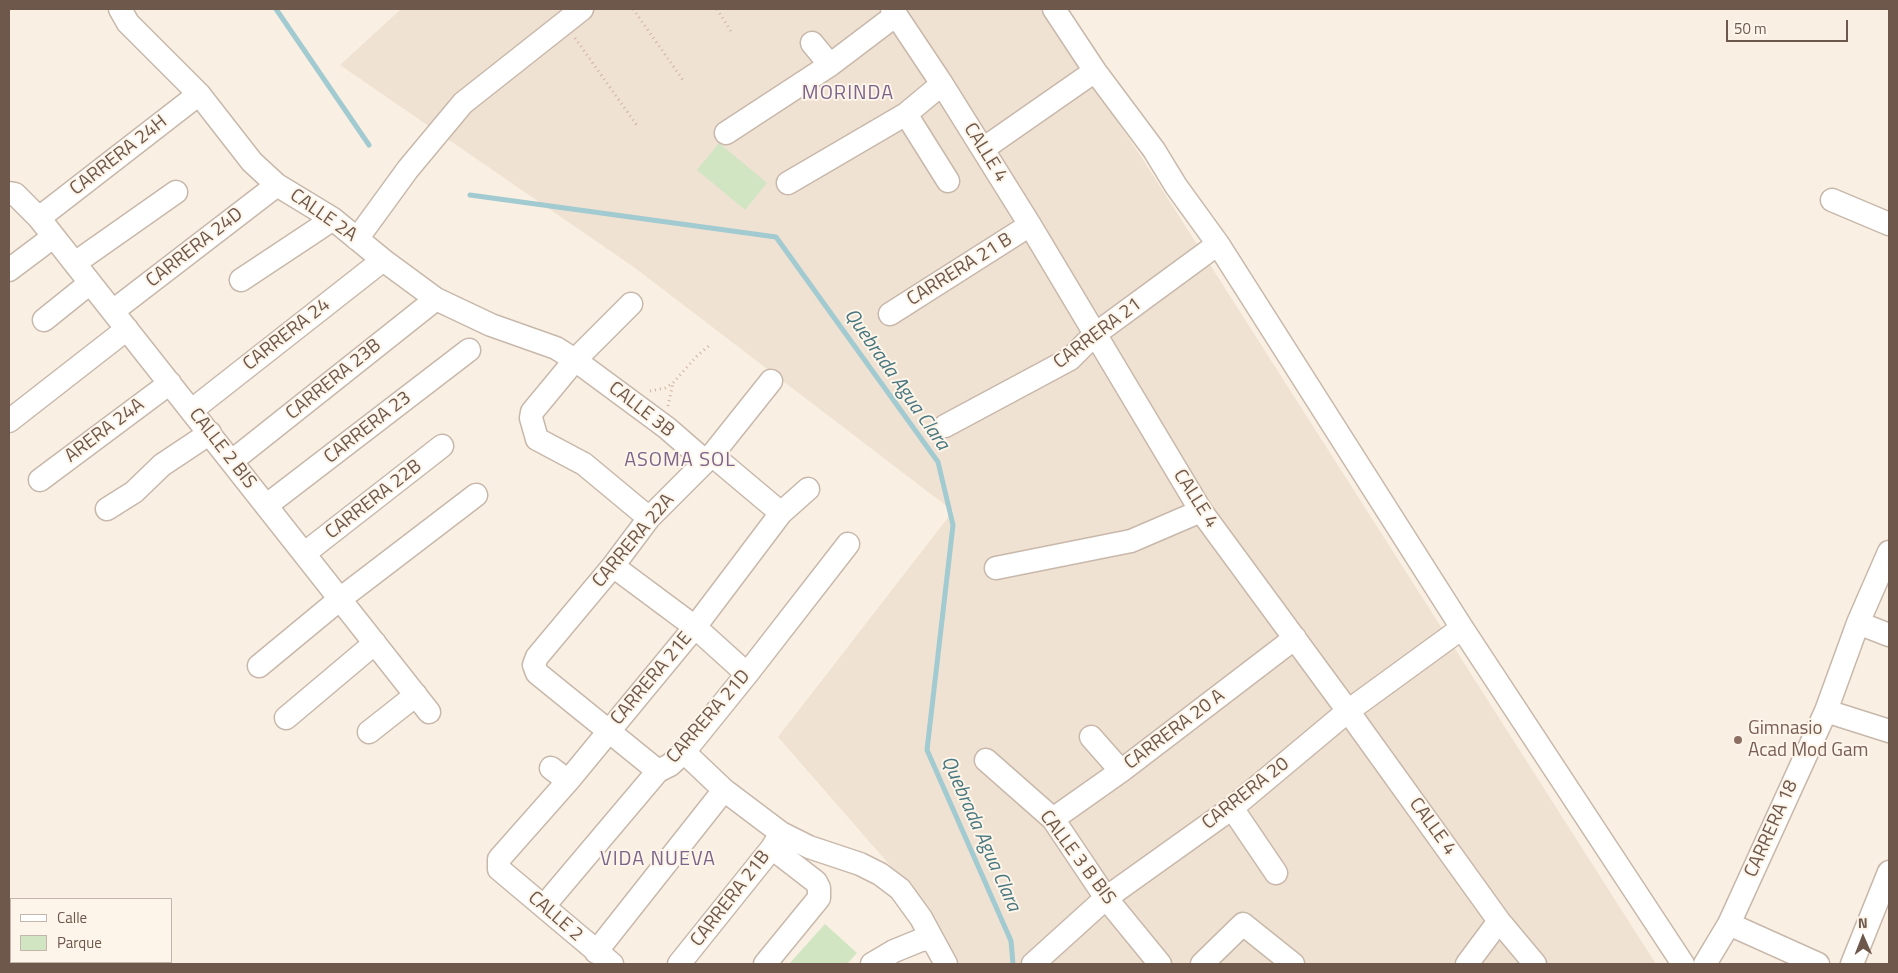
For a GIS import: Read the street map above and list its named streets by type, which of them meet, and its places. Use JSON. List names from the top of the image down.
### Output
{
  "streets": {
    "street": [
      "CALLE 4",
      "CARRERA 24H",
      "CALLE 2A",
      "CARRERA 24D",
      "CARRERA 21 B",
      "CARRERA 21",
      "CARRERA 24",
      "CARRERA 23B",
      "CALLE 3B",
      "CARRERA 23",
      "ARERA 24A",
      "CALLE 2 BIS",
      "CARRERA 22B",
      "CARRERA 22A",
      "CARRERA 21E",
      "CARRERA 21D",
      "CARRERA 20 A",
      "CARRERA 20",
      "CARRERA 18",
      "CALLE 3 B BIS",
      "CARRERA 21B",
      "CALLE 2"
    ]
  },
  "crossings": [
    ["CALLE 4", "CARRERA 21 B"],
    ["CALLE 4", "CARRERA 21"],
    ["CALLE 4", "CARRERA 20 A"],
    ["CALLE 4", "CARRERA 20"],
    ["CARRERA 24H", "CALLE 2A"],
    ["CARRERA 24H", "CALLE 2 BIS"],
    ["CALLE 2A", "CARRERA 24D"],
    ["CALLE 2A", "CARRERA 24"],
    ["CALLE 2A", "CARRERA 23B"],
    ["CALLE 2A", "CALLE 3B"],
    ["CARRERA 24D", "CALLE 2 BIS"],
    ["CARRERA 24", "CALLE 2 BIS"],
    ["CARRERA 23B", "CALLE 2 BIS"],
    ["CALLE 3B", "CARRERA 22A"],
    ["CALLE 3B", "CARRERA 21E"],
    ["CARRERA 23", "CALLE 2 BIS"],
    ["ARERA 24A", "CALLE 2 BIS"],
    ["CALLE 2 BIS", "CARRERA 22B"],
    ["CARRERA 22A", "CARRERA 21E"],
    ["CARRERA 21E", "CALLE 2"],
    ["CARRERA 21D", "CALLE 2"],
    ["CARRERA 20 A", "CALLE 3 B BIS"],
    ["CARRERA 20", "CALLE 3 B BIS"]
  ],
  "districts": ["MORINDA", "ASOMA SOL", "VIDA NUEVA"],
  "water": ["Quebrada Agua Clara"],
  "places": ["Gimnasio Acad Mod Gam"],
  "legend": ["Calle", "Parque"],
  "scale_bar": "50 m",
  "north": "top"
}
